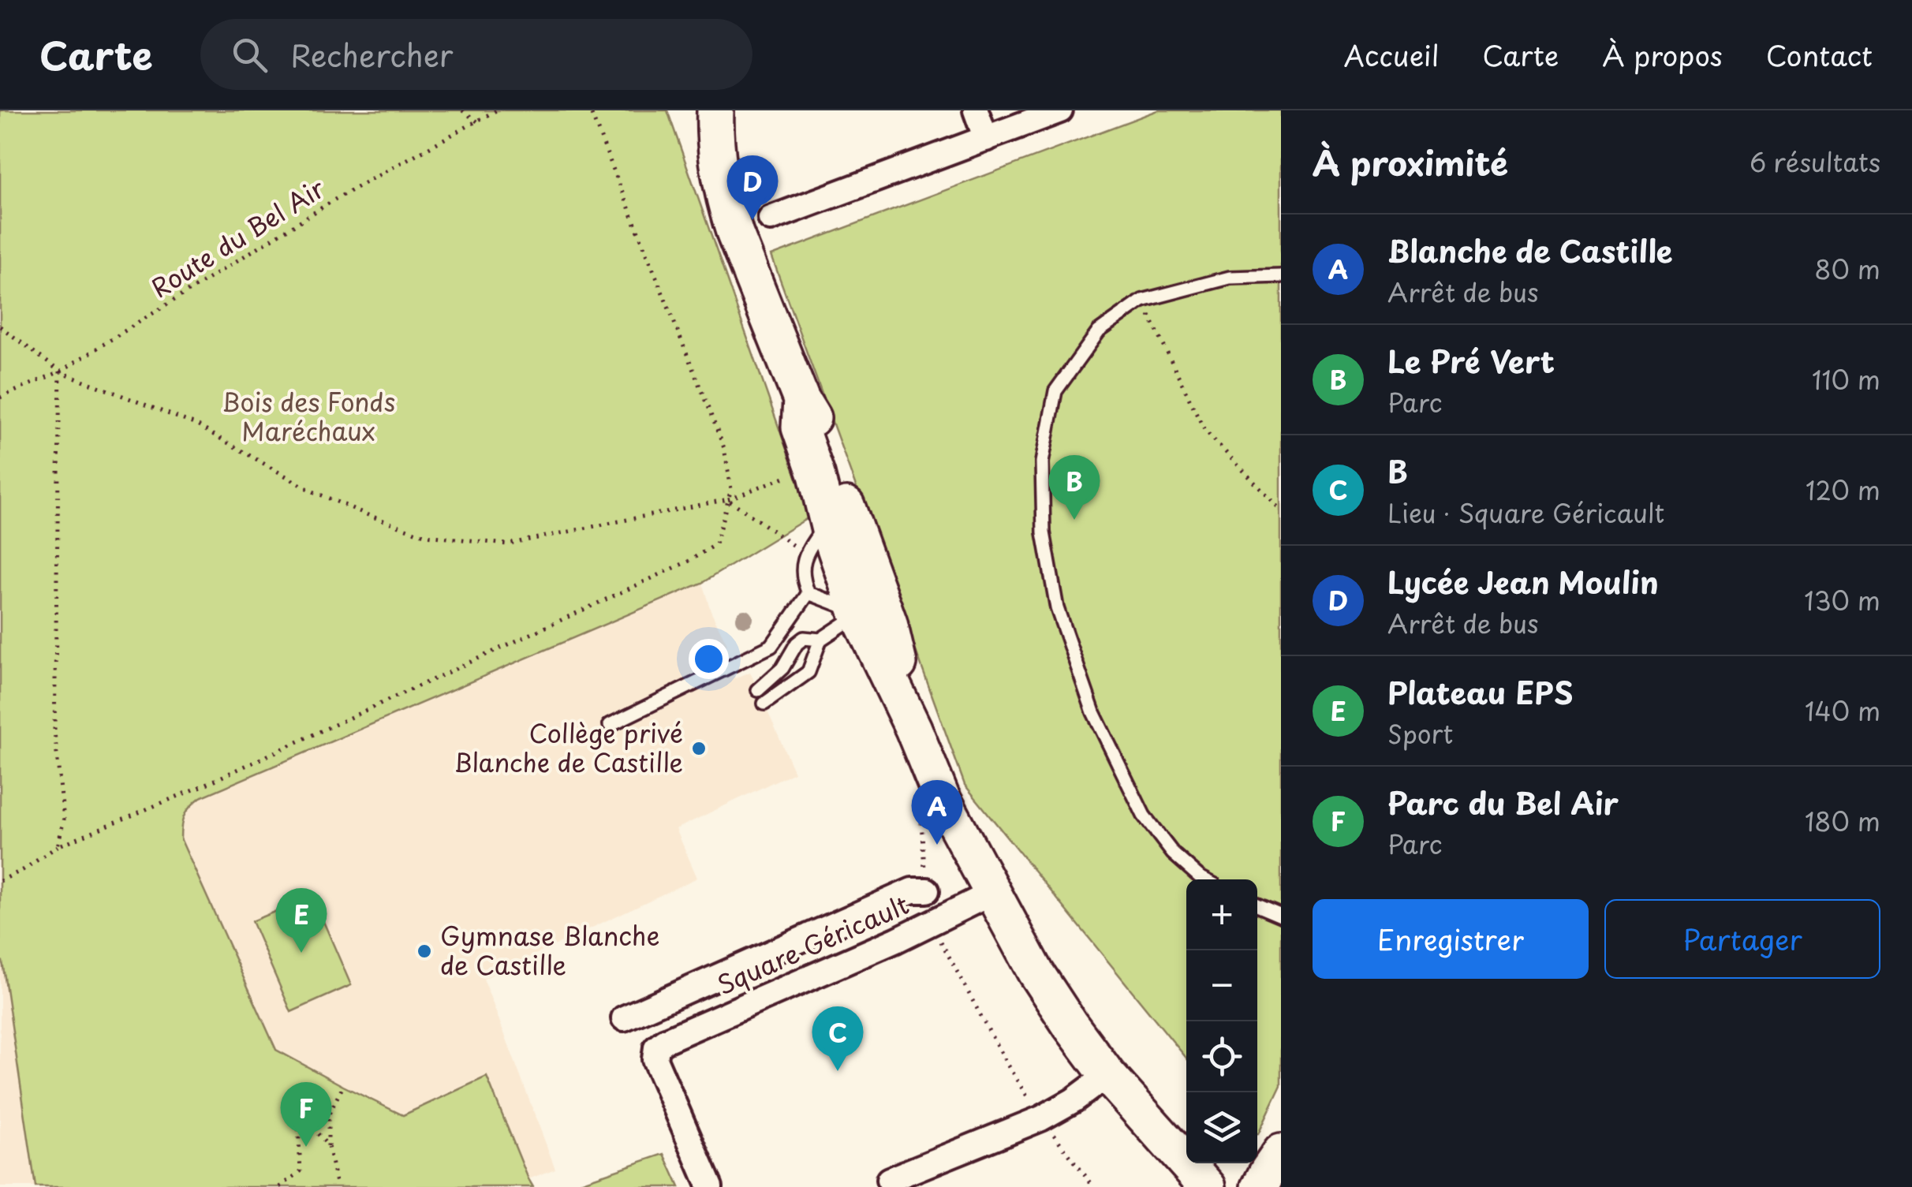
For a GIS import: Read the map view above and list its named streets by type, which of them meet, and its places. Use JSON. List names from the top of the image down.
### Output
{
  "streets": {
    "street": ["Square Géricault"],
    "path": ["Route du Bel Air"]
  },
  "parks": ["Bois des Fonds Maréchaux"],
  "places": ["Collège privé Blanche de Castille", "Gymnase Blanche de Castille"],
  "page": {
    "header": "Carte",
    "search": "Rechercher",
    "nav": [
      "Accueil",
      "Carte",
      "À propos",
      "Contact"
    ],
    "heading": ["À proximité", "6 résultats"],
    "pins": [
      "D",
      "B",
      "A",
      "E",
      "C",
      "F"
    ],
    "list": [
      {
        "mark": "A",
        "name": "Blanche de Castille",
        "note": "Arrêt de bus",
        "value": "80 m"
      },
      {
        "mark": "B",
        "name": "Le Pré Vert",
        "note": "Parc",
        "value": "110 m"
      },
      {
        "mark": "C",
        "name": "B",
        "note": "Lieu · Square Géricault",
        "value": "120 m"
      },
      {
        "mark": "D",
        "name": "Lycée Jean Moulin",
        "note": "Arrêt de bus",
        "value": "130 m"
      },
      {
        "mark": "E",
        "name": "Plateau EPS",
        "note": "Sport",
        "value": "140 m"
      },
      {
        "mark": "F",
        "name": "Parc du Bel Air",
        "note": "Parc",
        "value": "180 m"
      }
    ],
    "buttons": ["Enregistrer", "Partager"],
    "map_buttons": ["+", "−"]
  }
}
